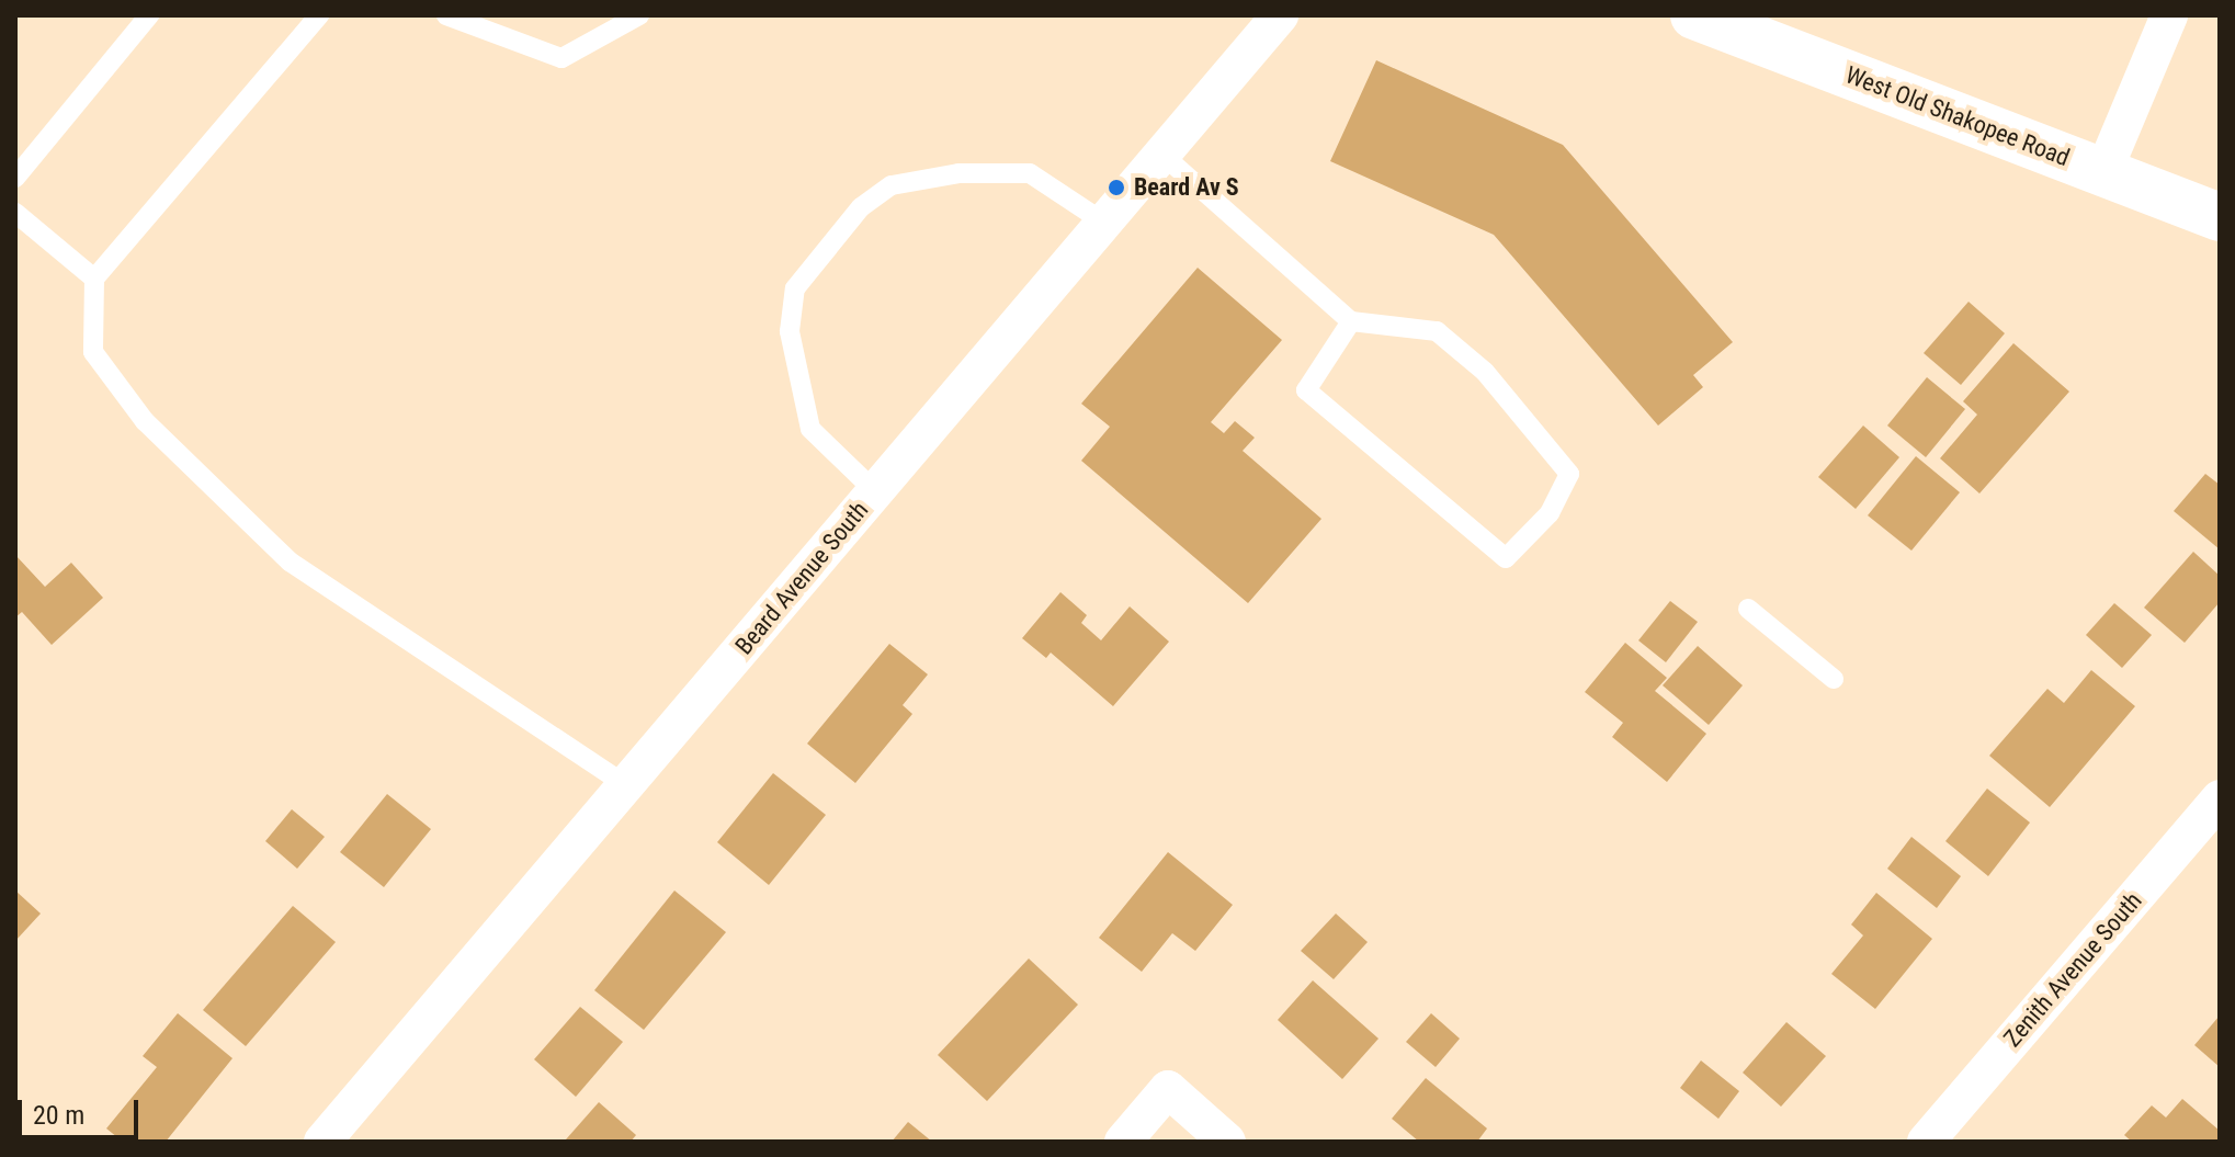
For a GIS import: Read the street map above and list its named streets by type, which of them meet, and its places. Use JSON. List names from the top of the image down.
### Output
{
  "streets": {
    "main road": ["West Old Shakopee Road"],
    "street": ["Beard Avenue South", "Zenith Avenue South"]
  },
  "places": ["Beard Av S"],
  "scale_bar": "20 m"
}
